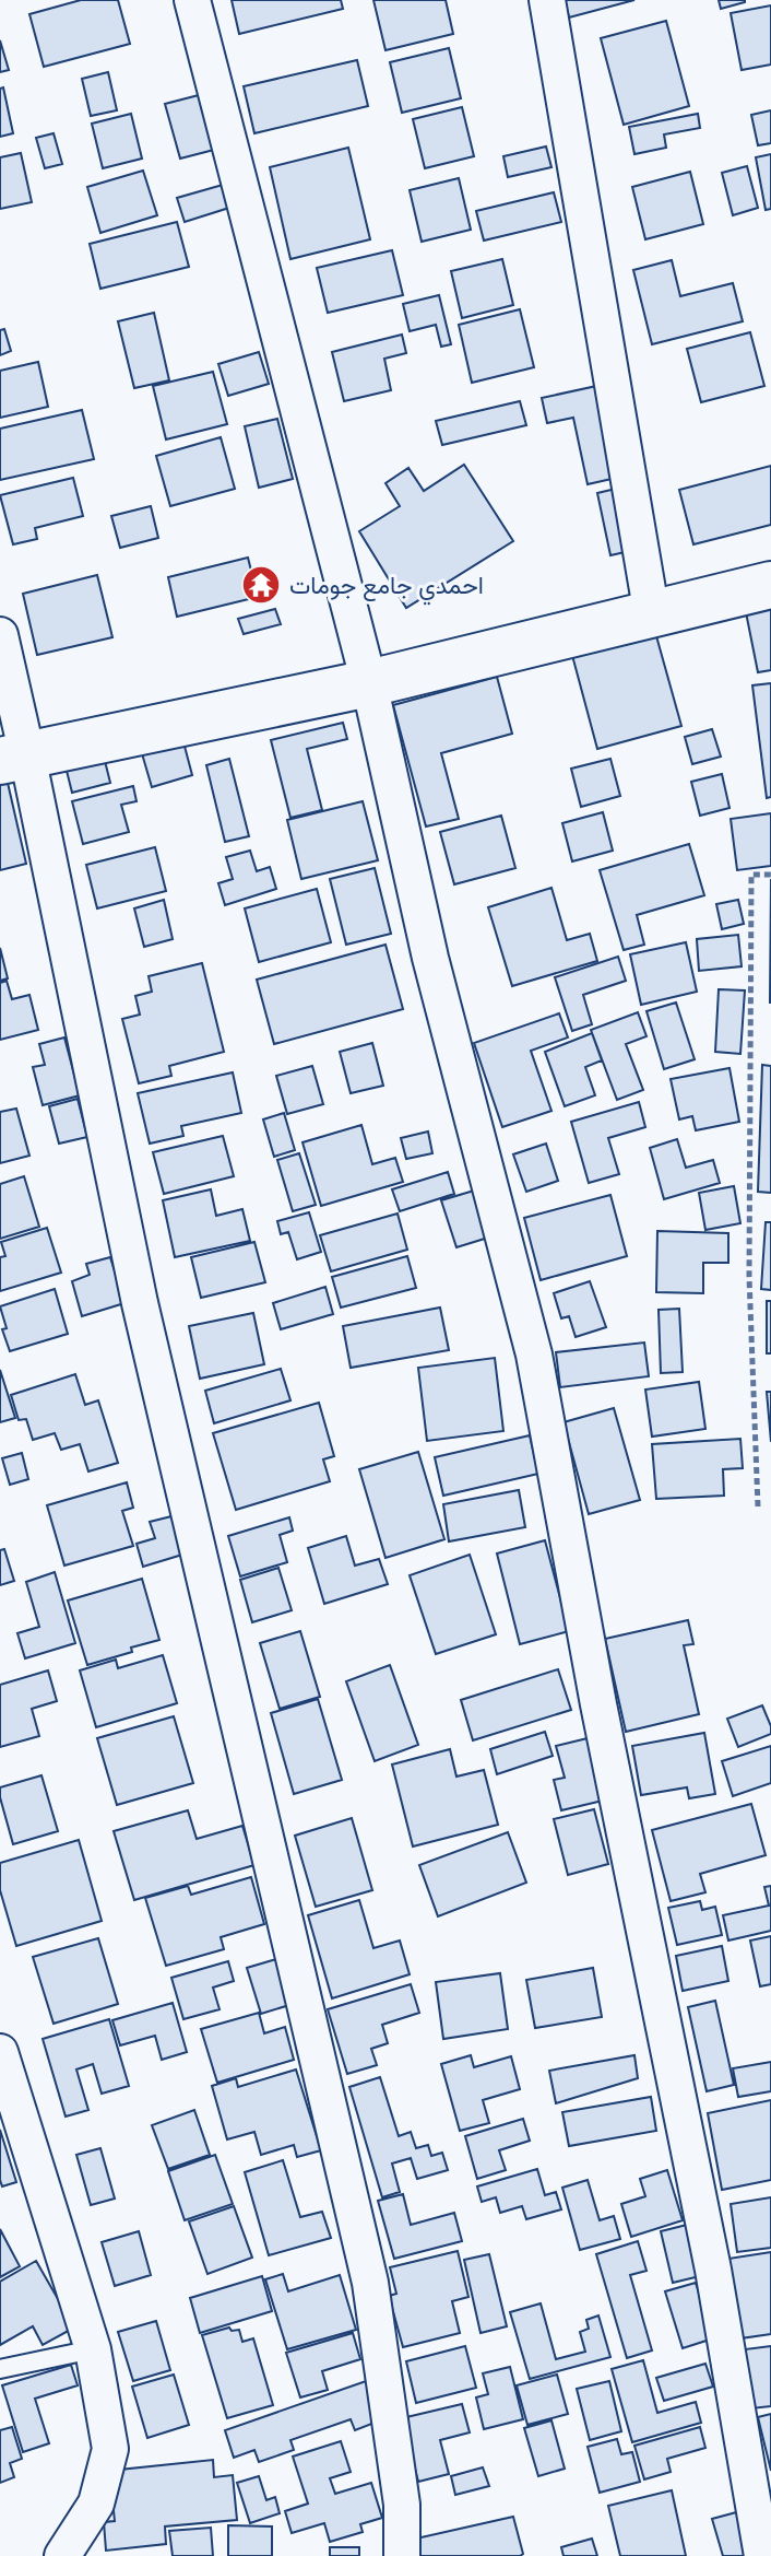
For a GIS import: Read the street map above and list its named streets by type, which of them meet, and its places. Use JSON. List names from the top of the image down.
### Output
{
  "places": {
    "temple": ["احمدي جامع جومات"]
  }
}
